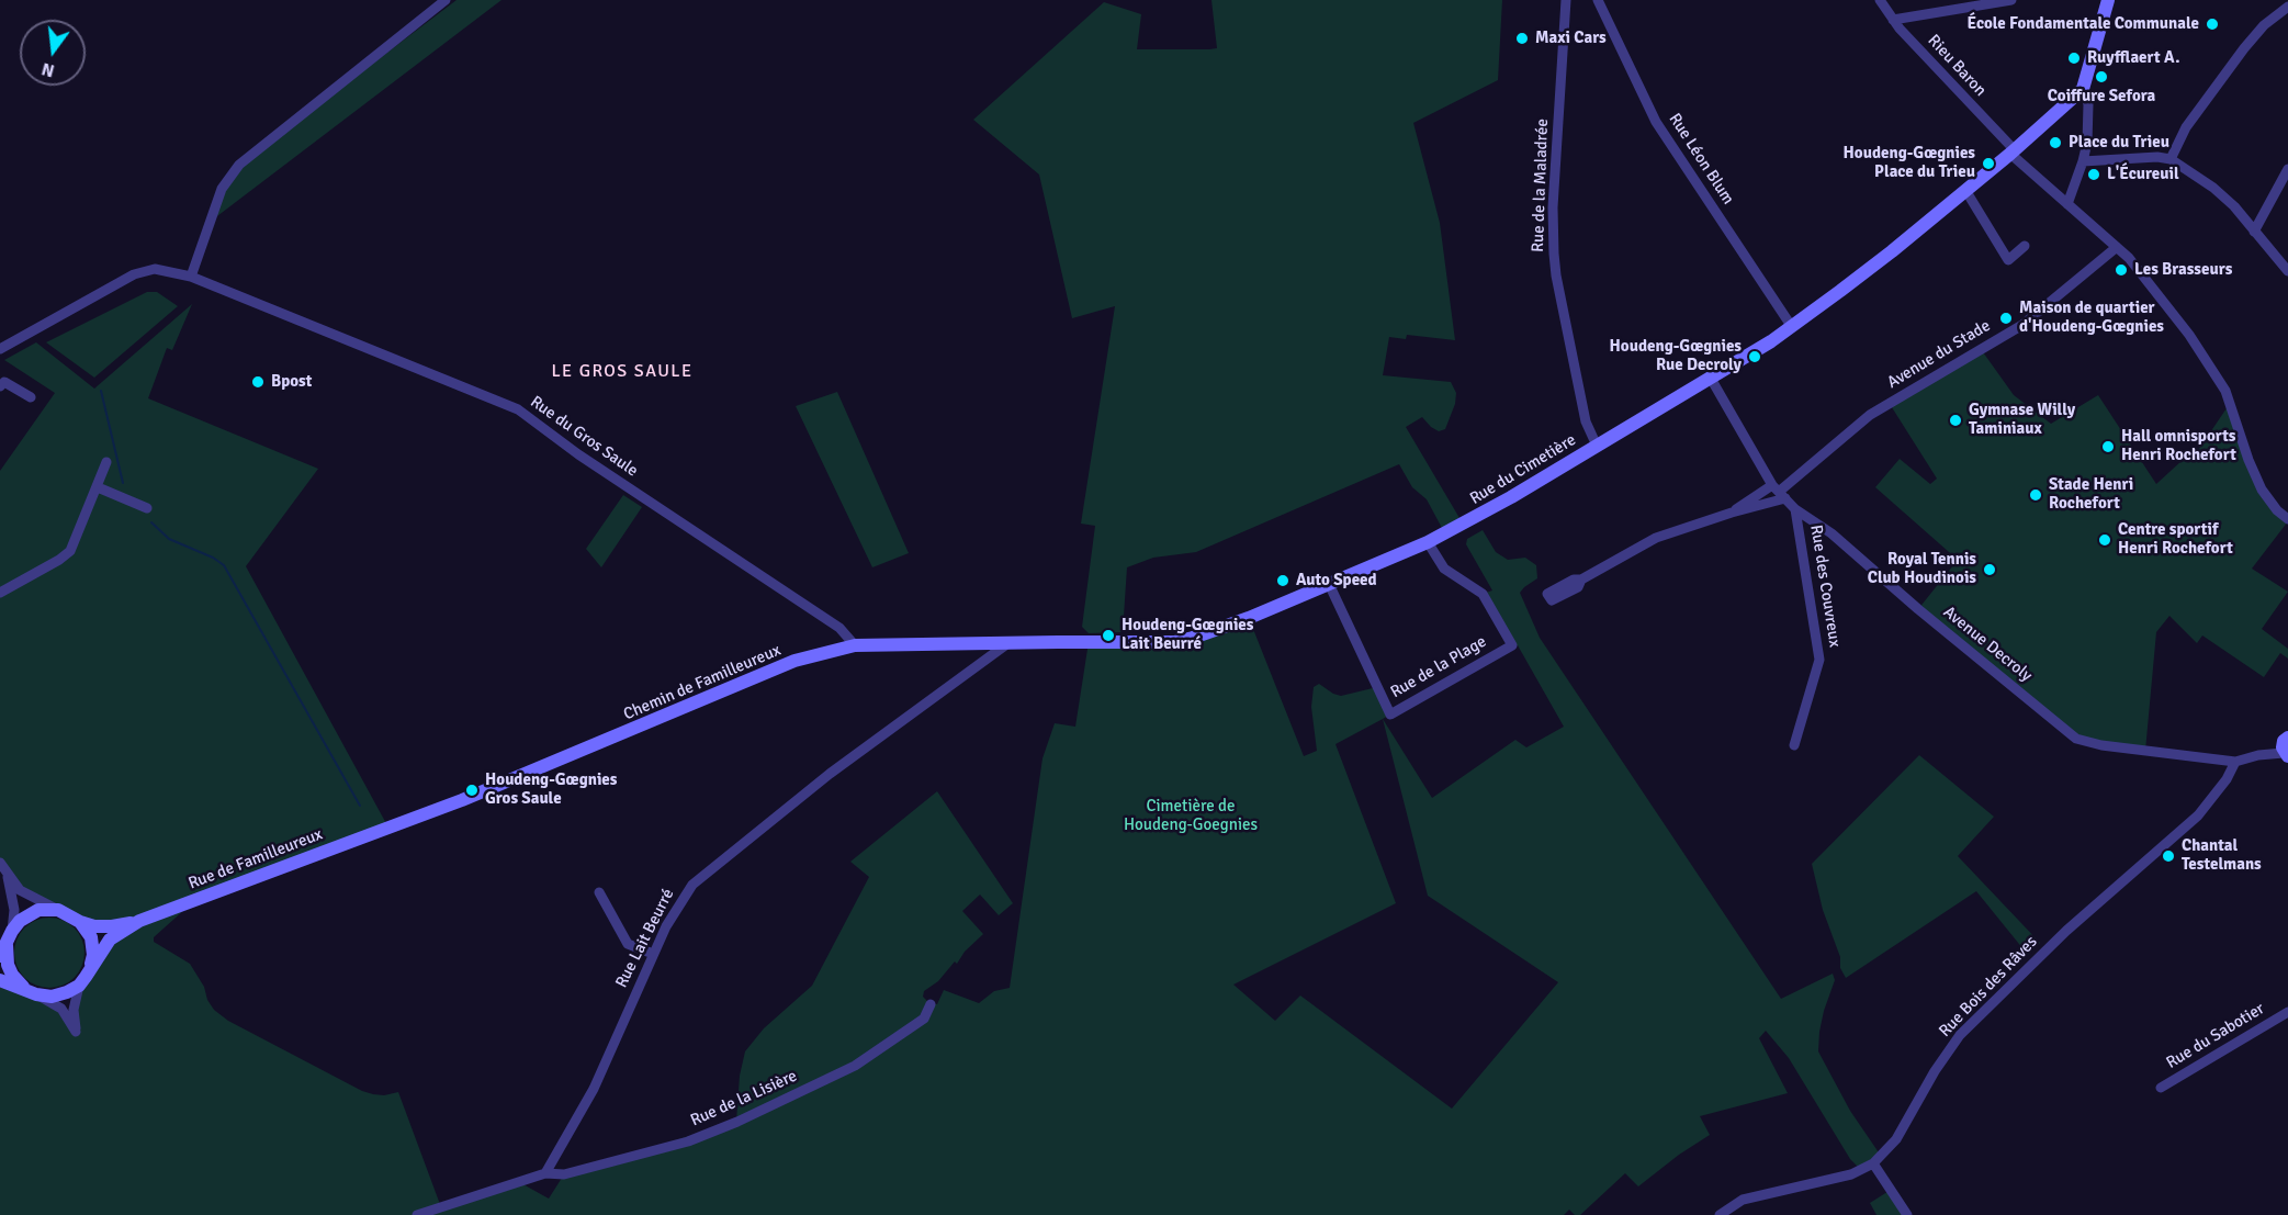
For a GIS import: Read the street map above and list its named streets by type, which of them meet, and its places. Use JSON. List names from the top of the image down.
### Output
{
  "streets": {
    "street": [
      "Rieu Baron",
      "Rue Léon Blum",
      "Rue de la Maladrée",
      "Avenue du Stade",
      "Rue du Gros Saule",
      "Rue du Cimetière",
      "Rue des Couvreux",
      "Avenue Decroly",
      "Rue de la Plage",
      "Chemin de Familleureux",
      "Rue de Familleureux",
      "Rue Lait Beurré",
      "Rue Bois des Râves",
      "Rue du Sabotier",
      "Rue de la Lisière"
    ]
  },
  "crossings": [
    ["Rieu Baron", "Rue du Cimetière"],
    ["Rue Léon Blum", "Rue du Cimetière"],
    ["Rue de la Maladrée", "Rue du Cimetière"],
    ["Avenue du Stade", "Avenue Decroly"],
    ["Rue du Gros Saule", "Chemin de Familleureux"],
    ["Rue du Cimetière", "Avenue Decroly"],
    ["Rue du Cimetière", "Rue de la Plage"],
    ["Rue du Cimetière", "Chemin de Familleureux"],
    ["Rue du Cimetière", "Rue Lait Beurré"],
    ["Rue des Couvreux", "Avenue Decroly"],
    ["Avenue Decroly", "Rue Bois des Râves"],
    ["Chemin de Familleureux", "Rue de Familleureux"],
    ["Rue Lait Beurré", "Rue de la Lisière"]
  ],
  "districts": ["LE GROS SAULE"],
  "parks": ["Cimetière de Houdeng-Goegnies"],
  "places": [
    "École Fondamentale Communale",
    "Maxi Cars",
    "Ruyfflaert A.",
    "Coiffure Sefora",
    "Place du Trieu",
    "Houdeng-Gœgnies Place du Trieu",
    "L'Écureuil",
    "Les Brasseurs",
    "Maison de quartier d'Houdeng-Gœgnies",
    "Houdeng-Gœgnies Rue Decroly",
    "Bpost",
    "Gymnase Willy Taminiaux",
    "Hall omnisports Henri Rochefort",
    "Stade Henri Rochefort",
    "Centre sportif Henri Rochefort",
    "Royal Tennis Club Houdinois",
    "Auto Speed",
    "Houdeng-Gœgnies Lait Beurré",
    "Houdeng-Gœgnies Gros Saule",
    "Chantal Testelmans"
  ],
  "north": "bottom"
}
